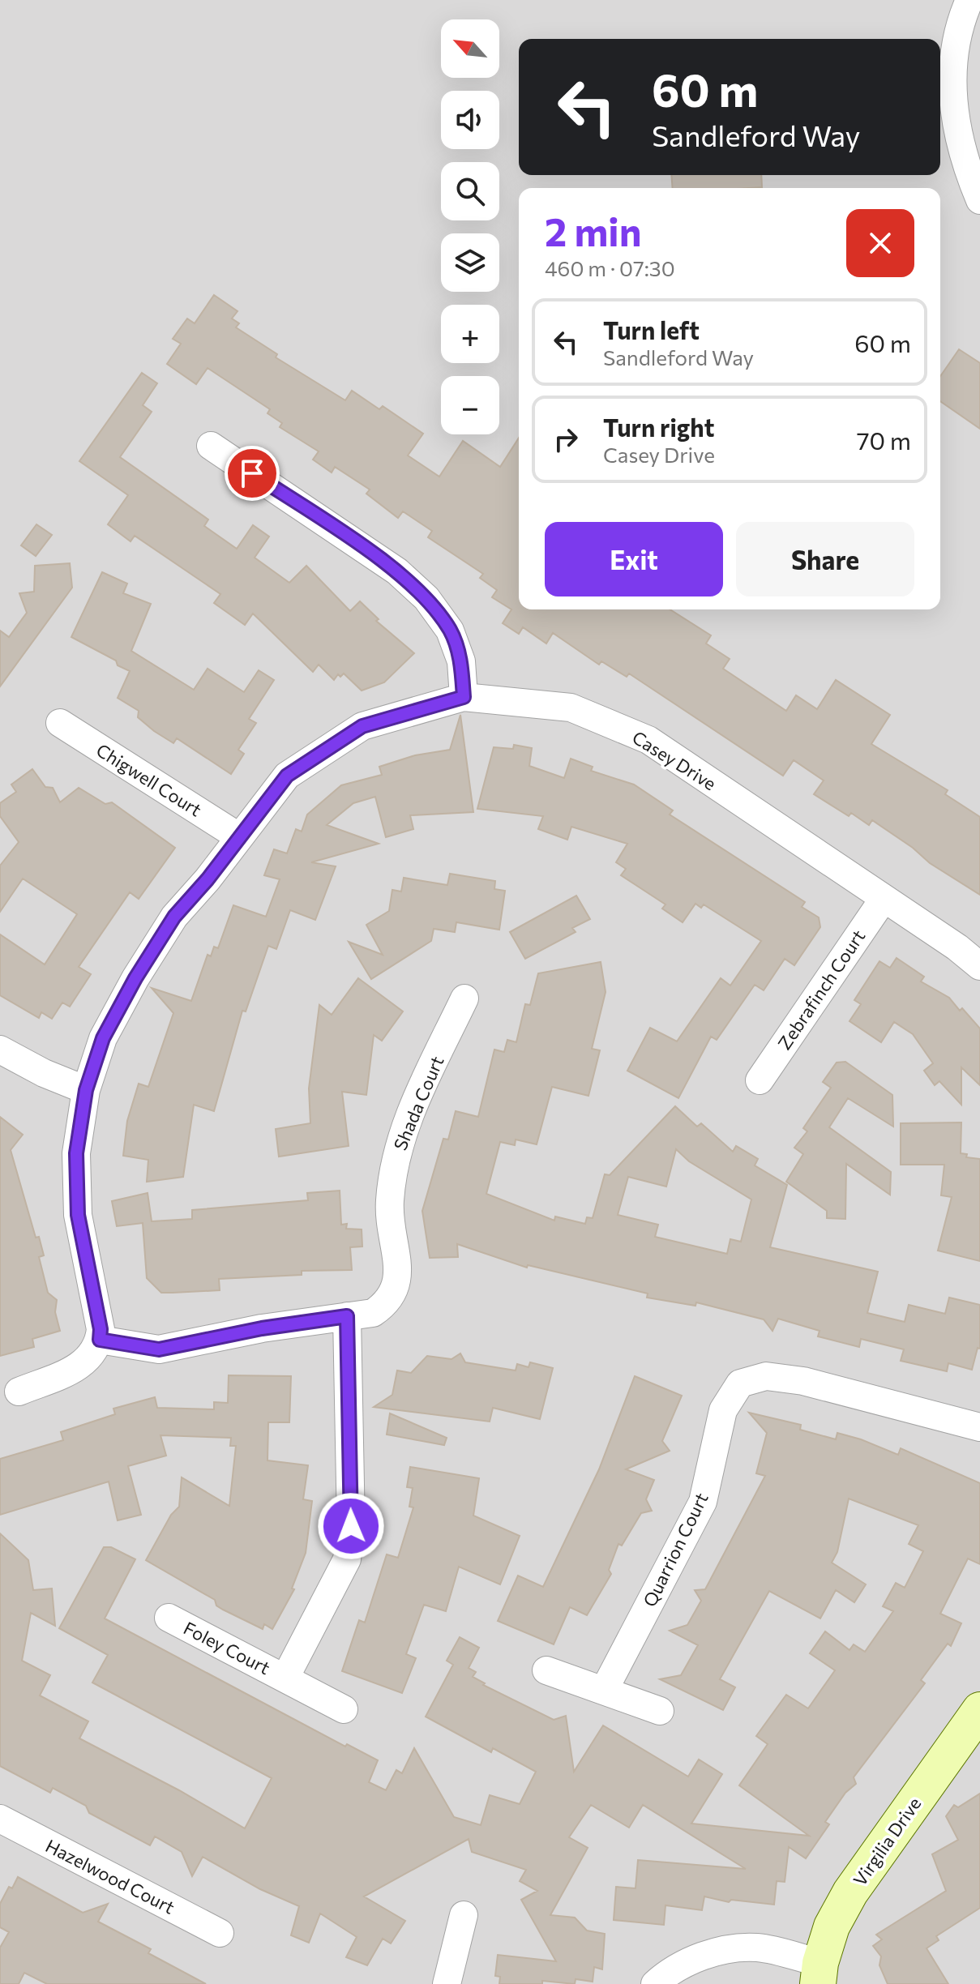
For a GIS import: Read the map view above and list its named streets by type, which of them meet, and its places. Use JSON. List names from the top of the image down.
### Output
{
  "streets": {
    "street": [
      "Casey Drive",
      "Chigwell Court",
      "Zebrafinch Court",
      "Shada Court",
      "Quarrion Court",
      "Foley Court",
      "Virgilia Drive",
      "Hazelwood Court"
    ]
  },
  "crossings": [
    ["Casey Drive", "Chigwell Court"],
    ["Casey Drive", "Zebrafinch Court"],
    ["Shada Court", "Foley Court"]
  ],
  "north": "top left",
  "page": {
    "map_buttons": ["+", "−"],
    "turn": ["60 m", "Sandleford Way"],
    "heading": ["2 min", "460 m · 07:30"],
    "list": [
      {
        "name": "Turn left",
        "note": "Sandleford Way",
        "value": "60 m"
      },
      {
        "name": "Turn right",
        "note": "Casey Drive",
        "value": "70 m"
      }
    ],
    "buttons": ["Exit", "Share"]
  }
}
